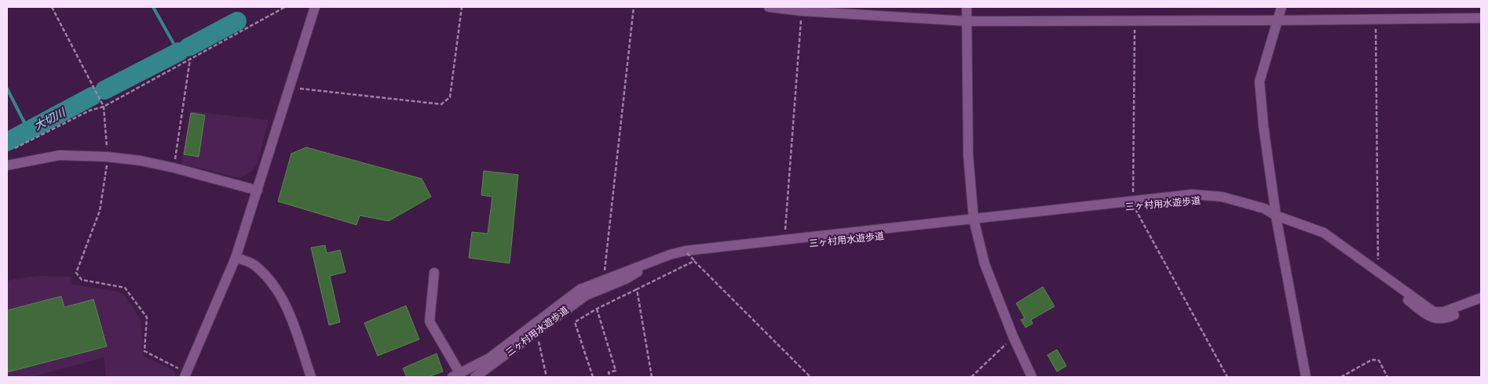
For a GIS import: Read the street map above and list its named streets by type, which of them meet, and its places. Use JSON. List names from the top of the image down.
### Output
{
  "streets": {
    "street": ["三ヶ村用水遊歩道"]
  },
  "water": ["大切川"]
}
